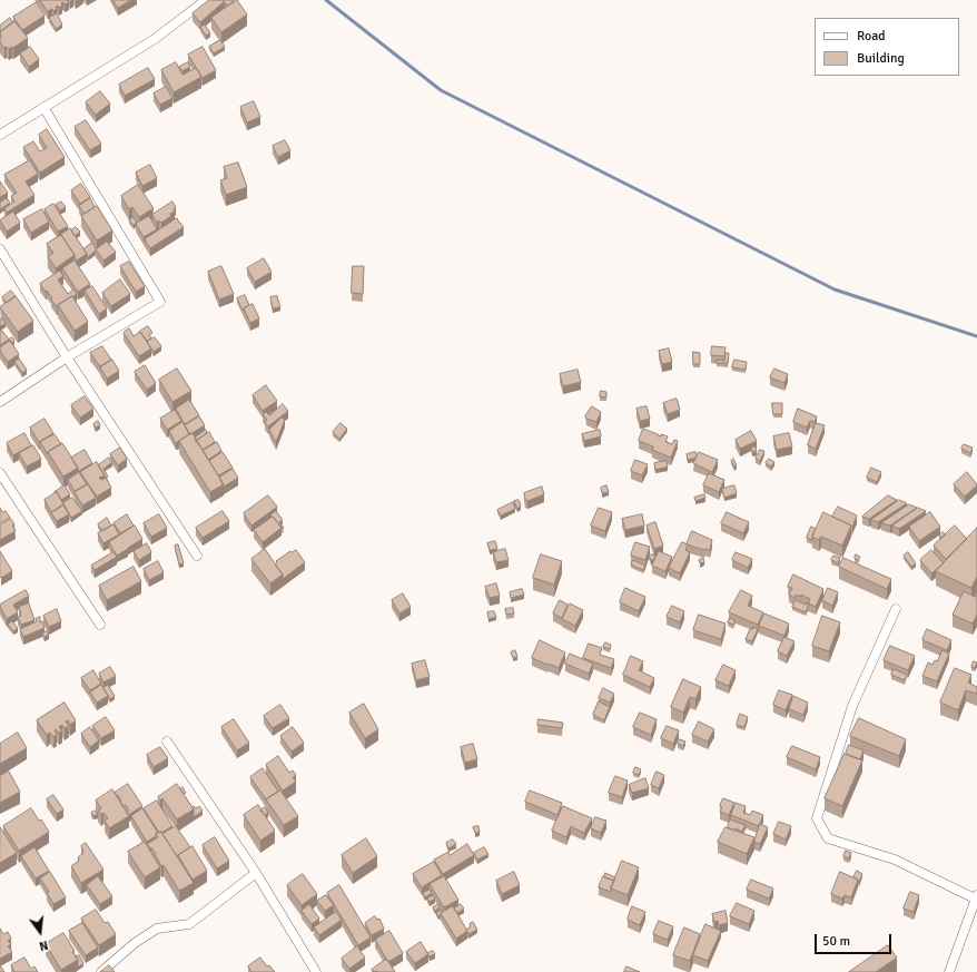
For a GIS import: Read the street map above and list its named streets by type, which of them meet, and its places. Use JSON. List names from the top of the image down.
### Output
{
  "legend": ["Road", "Building"],
  "scale_bar": "50 m",
  "north": "bottom"
}
